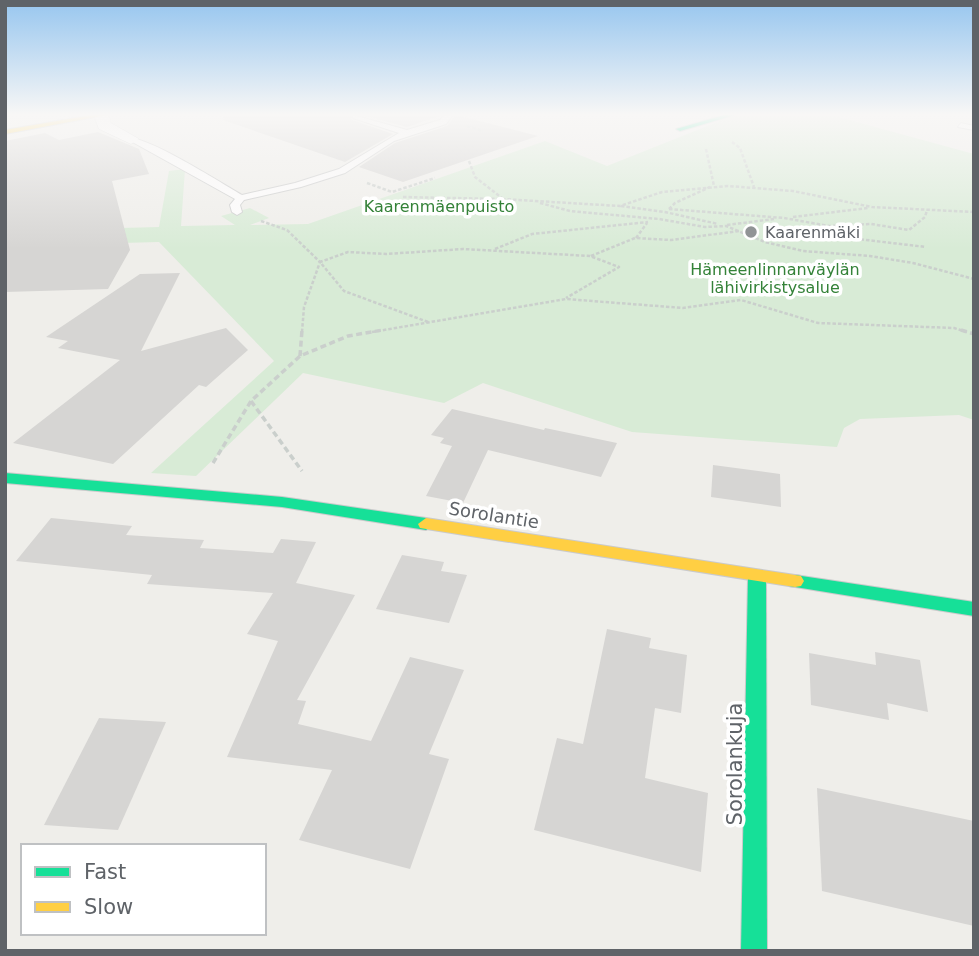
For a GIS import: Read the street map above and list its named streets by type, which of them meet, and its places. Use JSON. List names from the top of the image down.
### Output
{
  "streets": {
    "street": ["Sorolantie", "Sorolankuja"]
  },
  "crossings": [
    ["Sorolantie", "Sorolankuja"]
  ],
  "parks": ["Kaarenmäenpuisto", "Hämeenlinnanväylän lähivirkistysalue"],
  "places": ["Kaarenmäki"],
  "legend": ["Fast", "Slow"]
}
